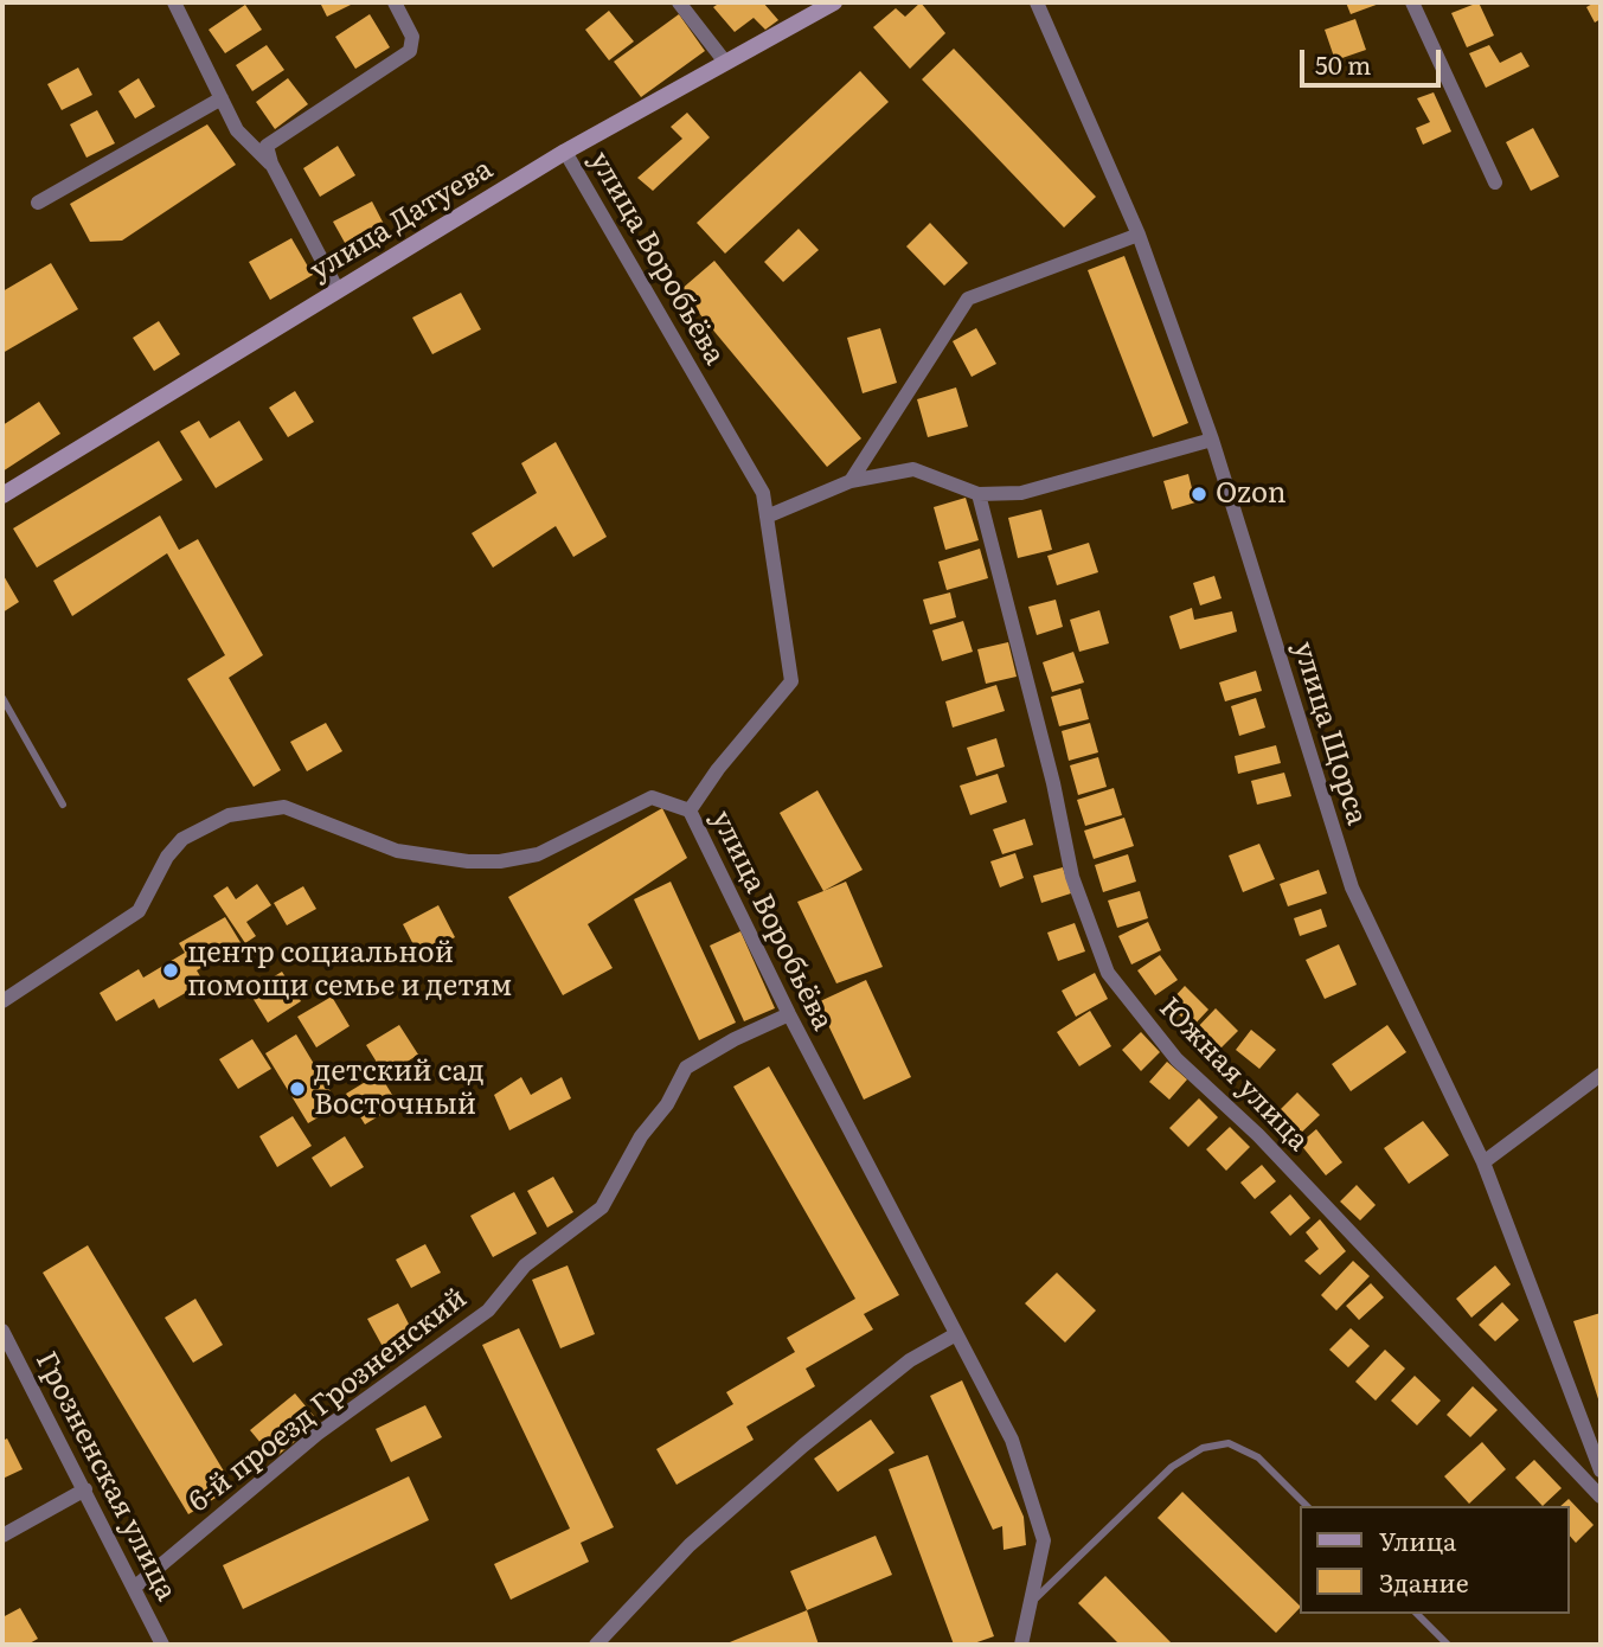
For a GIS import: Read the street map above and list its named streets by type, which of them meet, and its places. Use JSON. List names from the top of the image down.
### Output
{
  "streets": {
    "street": [
      "улица Датуева",
      "улица Воробьёва",
      "улица Щорса",
      "Южная улица",
      "6-й проезд Грозненский",
      "Грозненская улица"
    ]
  },
  "crossings": [
    ["улица Датуева", "улица Воробьёва"],
    ["улица Воробьёва", "6-й проезд Грозненский"],
    ["6-й проезд Грозненский", "Грозненская улица"]
  ],
  "places": ["Ozon", "центр социальной помощи семье и детям", "детский сад Восточный"],
  "legend": ["Улица", "Здание"],
  "scale_bar": "50 m"
}
